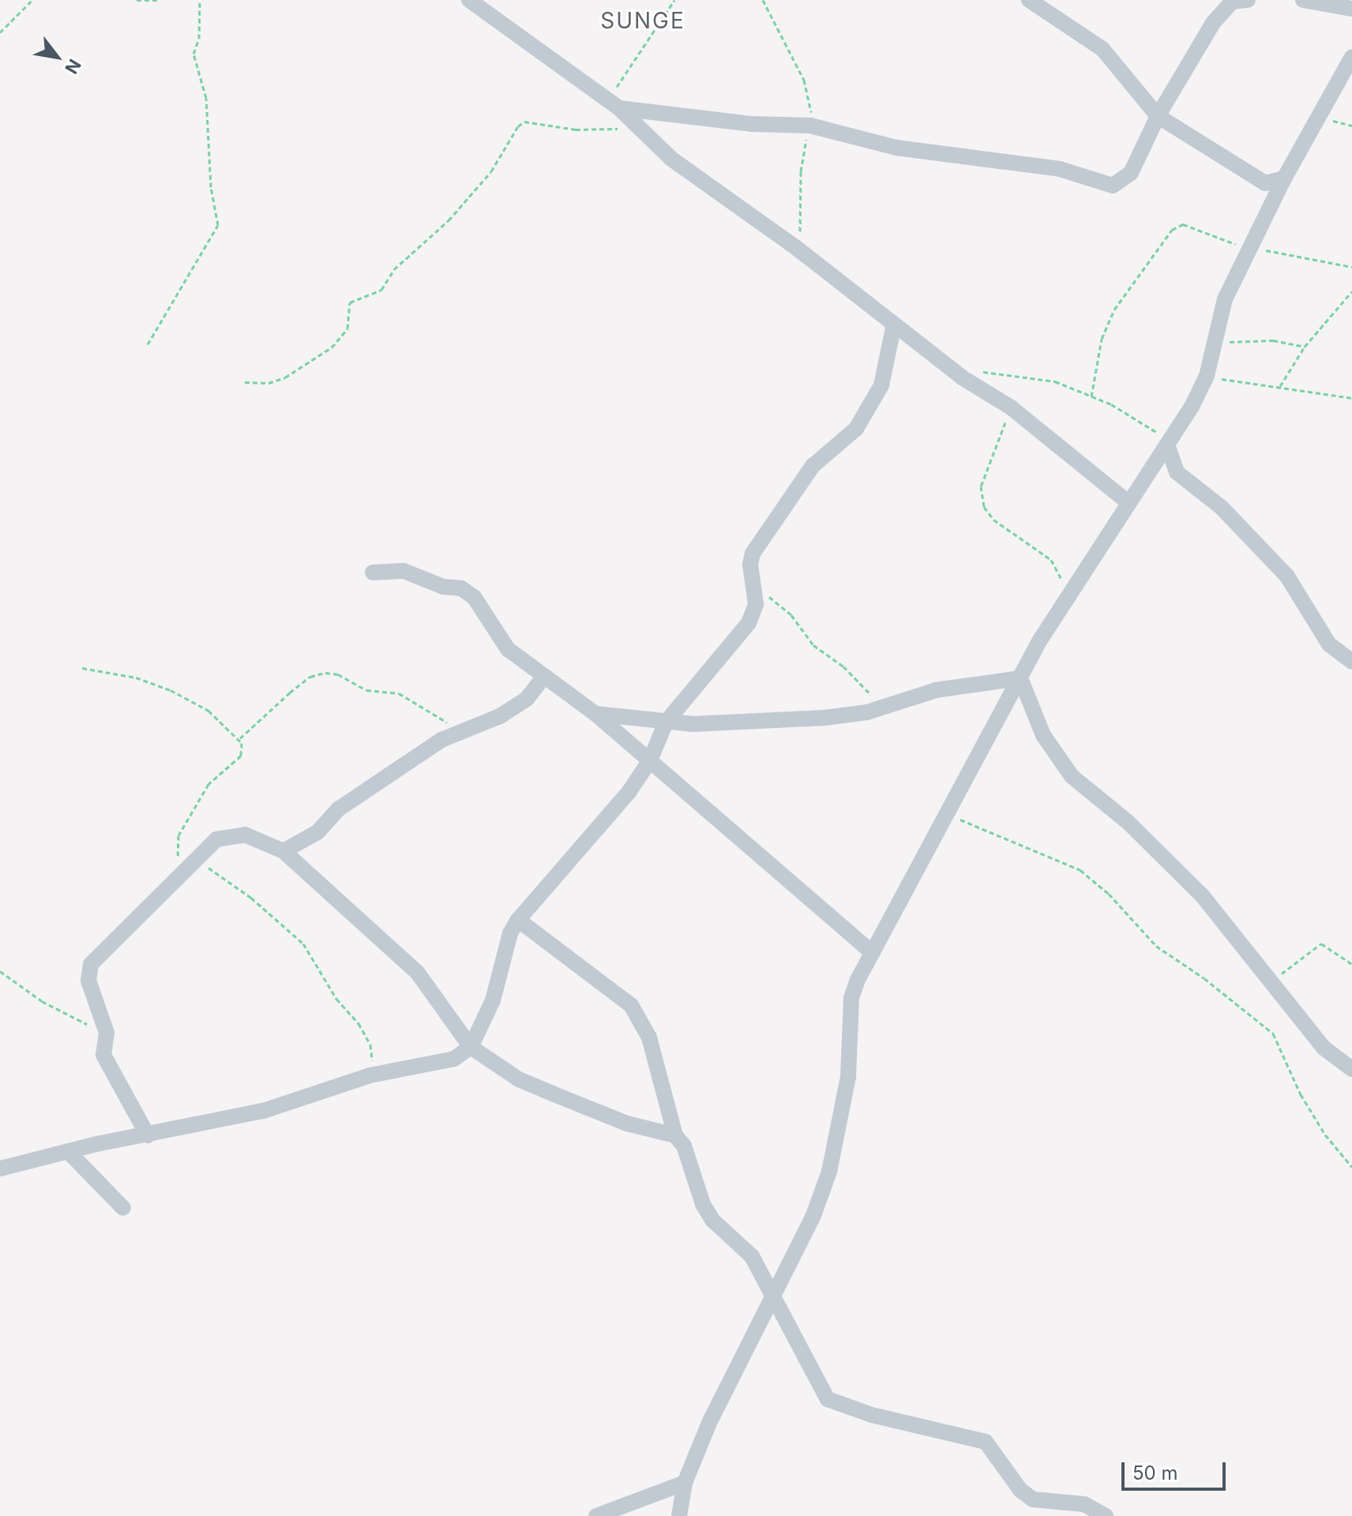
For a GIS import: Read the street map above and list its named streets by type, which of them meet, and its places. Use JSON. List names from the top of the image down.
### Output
{
  "districts": ["SUNGE"],
  "scale_bar": "50 m",
  "north": "bottom right"
}
